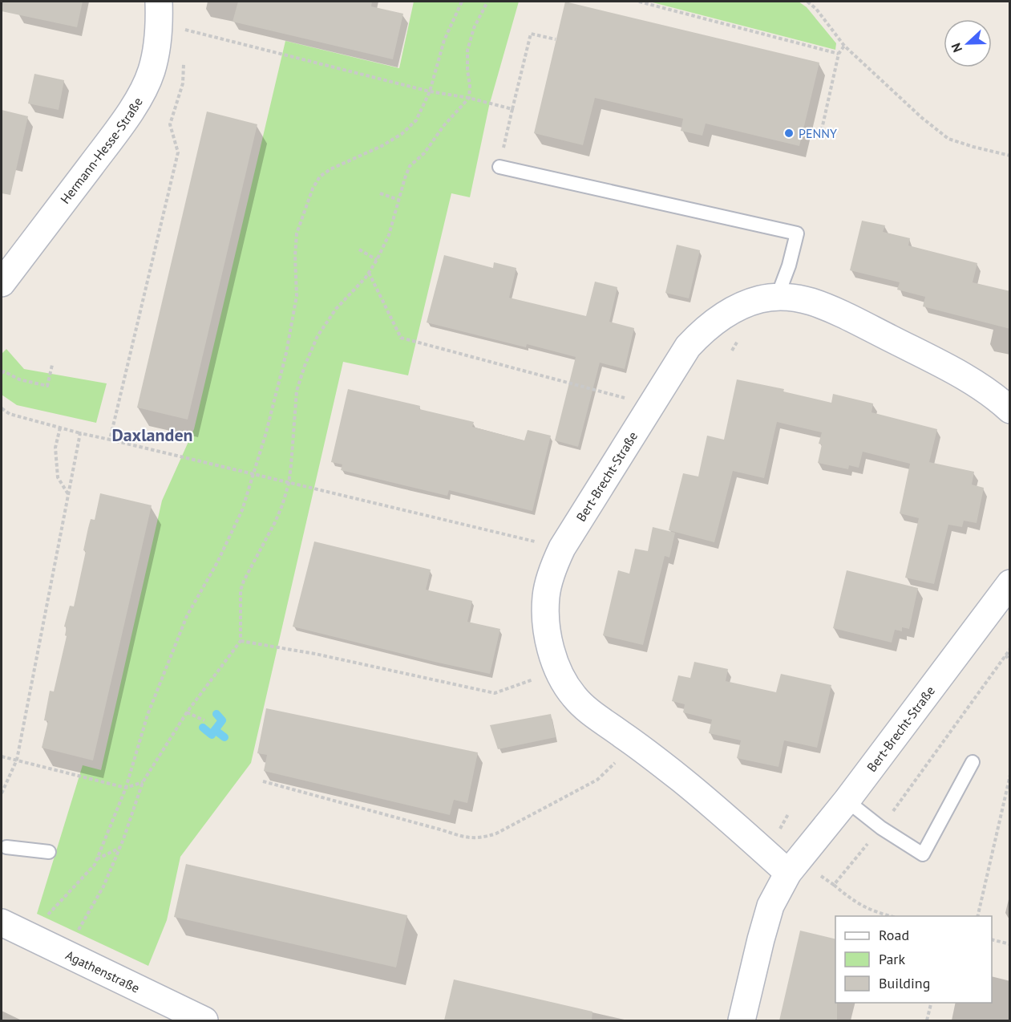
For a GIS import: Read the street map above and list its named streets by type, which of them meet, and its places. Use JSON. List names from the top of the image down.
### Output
{
  "streets": {
    "street": ["Hermann-Hesse-Straße", "Bert-Brecht-Straße", "Agathenstraße"]
  },
  "districts": ["Daxlanden"],
  "places": ["PENNY"],
  "legend": ["Road", "Park", "Building"],
  "north": "left"
}
